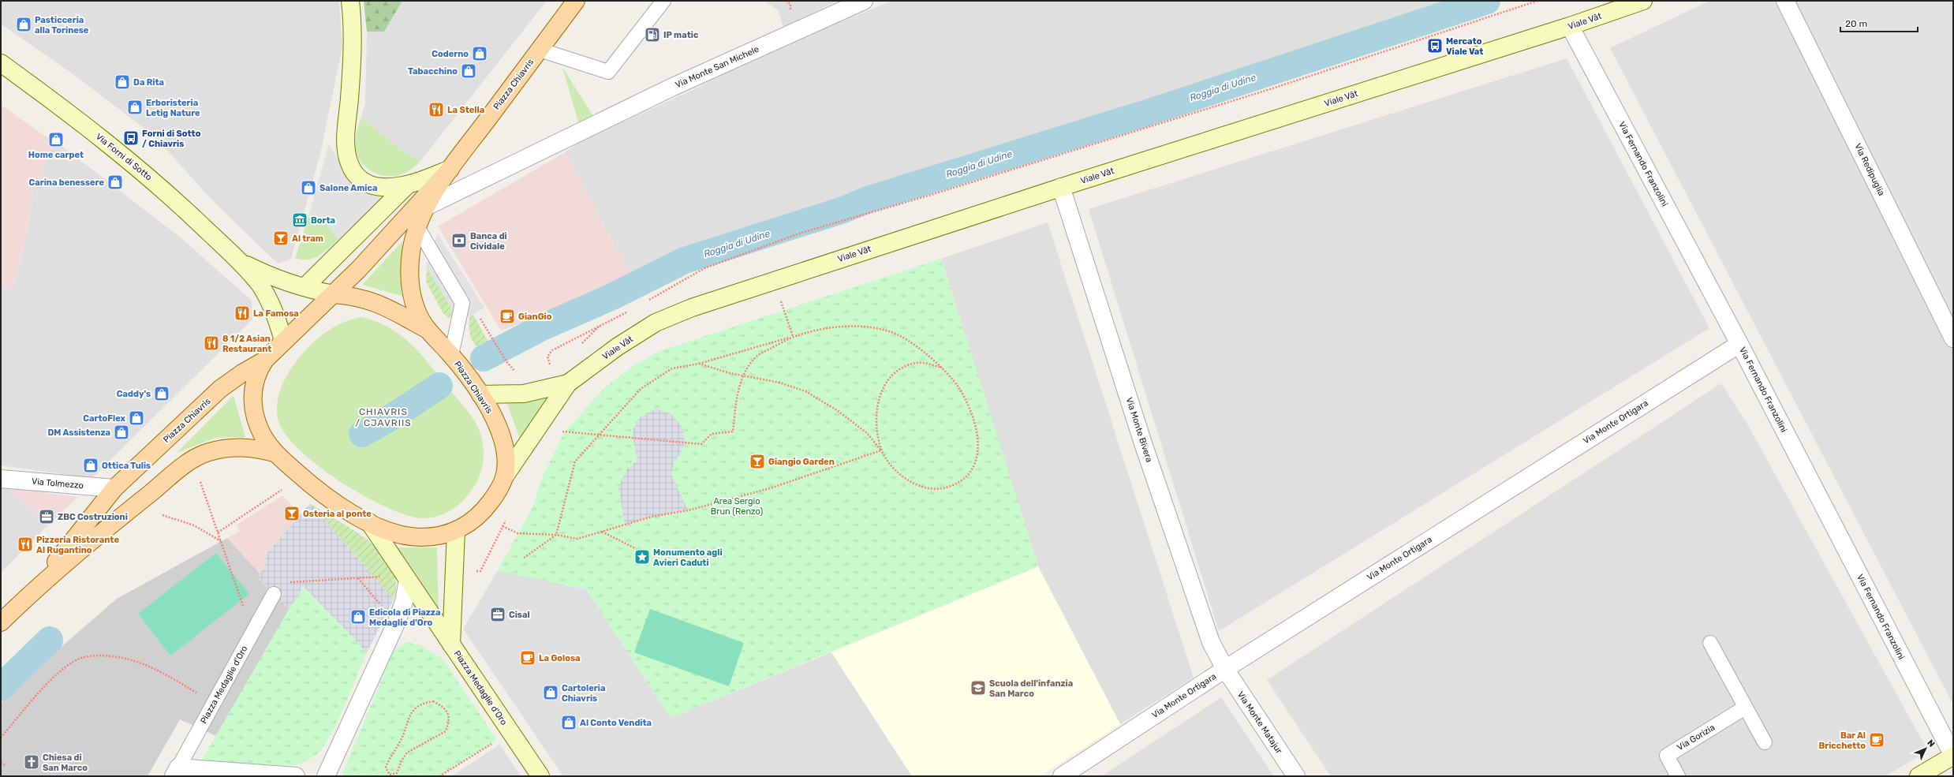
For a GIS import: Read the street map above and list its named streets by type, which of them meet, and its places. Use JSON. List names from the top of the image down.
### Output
{
  "streets": {
    "main road": [
      "Viale Vât",
      "Piazza Chiavris",
      "Via Forni di Sotto",
      "Piazza Medaglie d'Oro"
    ],
    "street": [
      "Via Monte San Michele",
      "Via Fernando Franzolini",
      "Via Redipuglia",
      "Via Monte Ortigara",
      "Via Monte Bivera",
      "Via Tolmezzo",
      "Via Monte Matajur"
    ],
    "lane": ["Via Gorizia"]
  },
  "crossings": [
    ["Viale Vât", "Piazza Chiavris"],
    ["Viale Vât", "Via Fernando Franzolini"],
    ["Viale Vât", "Via Monte Bivera"],
    ["Via Monte San Michele", "Piazza Chiavris"],
    ["Piazza Chiavris", "Via Forni di Sotto"],
    ["Piazza Chiavris", "Via Tolmezzo"],
    ["Piazza Chiavris", "Piazza Medaglie d'Oro"],
    ["Via Fernando Franzolini", "Via Monte Ortigara"],
    ["Via Monte Ortigara", "Via Monte Bivera"],
    ["Via Monte Ortigara", "Via Monte Matajur"],
    ["Via Monte Bivera", "Via Monte Matajur"]
  ],
  "districts": ["CHIAVRIS / CJAVRIIS"],
  "water": ["Roggia di Udine"],
  "parks": ["Area Sergio Brun (Renzo)"],
  "places": {
    "shop": [
      "Pasticceria alla Torinese",
      "Coderno",
      "Tabacchino",
      "Da Rita",
      "Erboristeria Letig Nature",
      "Home carpet",
      "Carina benessere",
      "Salone Amica",
      "Caddy's",
      "CartoFlex",
      "DM Assistenza",
      "Ottica Tulis",
      "Edicola di Piazza Medaglie d'Oro",
      "Cartoleria Chiavris",
      "Al Conto Vendita"
    ],
    "fuel station": ["IP matic"],
    "bus stop": ["Mercato Viale Vat", "Forni di Sotto / Chiavris"],
    "restaurant": [
      "La Stella",
      "La Famosa",
      "8 1/2 Asian Restaurant",
      "Pizzeria Ristorante Al Rugantino"
    ],
    "museum": ["Borta"],
    "bar": ["Al tram", "Giangio Garden", "Osteria al ponte"],
    "bank": ["Banca di Cividale"],
    "cafe": ["GianGio", "La Golosa", "Bar Al Bricchetto"],
    "office": ["ZBC Costruzioni", "Cisal"],
    "place": ["Monumento agli Avieri Caduti"],
    "school or university": ["Scuola dell'infanzia San Marco"],
    "church": ["Chiesa di San Marco"]
  },
  "scale_bar": "20 m",
  "north": "top right"
}
